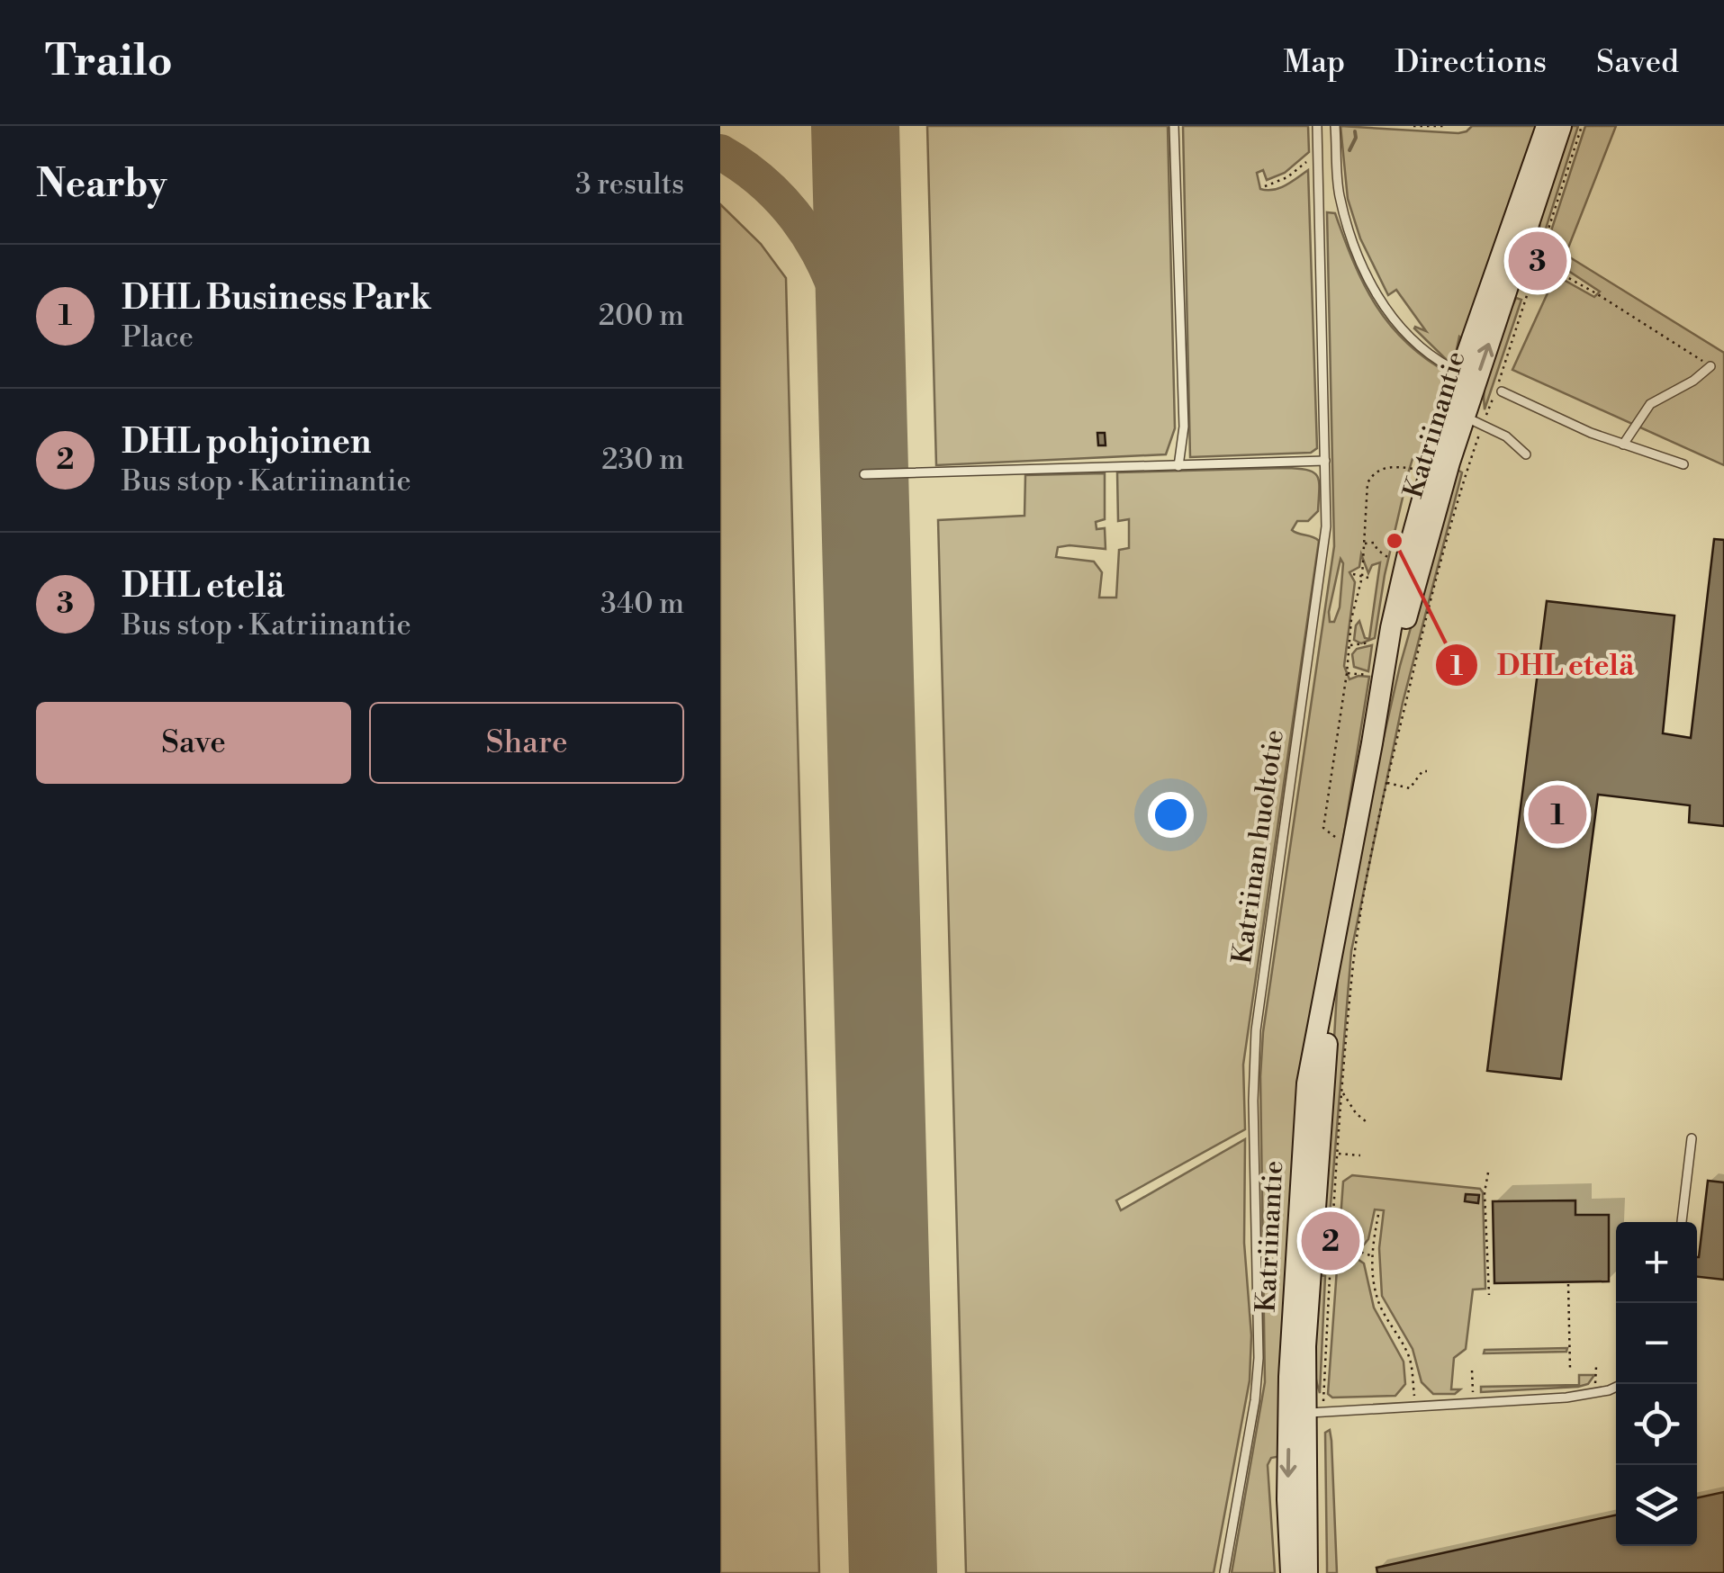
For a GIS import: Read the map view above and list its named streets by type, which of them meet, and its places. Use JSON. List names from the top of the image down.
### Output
{
  "streets": {
    "main road": ["Katriinantie"],
    "lane": ["Katriinan huoltotie"]
  },
  "places": ["DHL etelä"],
  "page": {
    "header": "Trailo",
    "nav": ["Map", "Directions", "Saved"],
    "heading": ["Nearby", "3 results"],
    "pins": ["3", "1", "2"],
    "list": [
      {
        "mark": "1",
        "name": "DHL Business Park",
        "note": "Place",
        "value": "200 m"
      },
      {
        "mark": "2",
        "name": "DHL pohjoinen",
        "note": "Bus stop · Katriinantie",
        "value": "230 m"
      },
      {
        "mark": "3",
        "name": "DHL etelä",
        "note": "Bus stop · Katriinantie",
        "value": "340 m"
      }
    ],
    "buttons": ["Save", "Share"],
    "map_buttons": ["+", "−"]
  }
}
